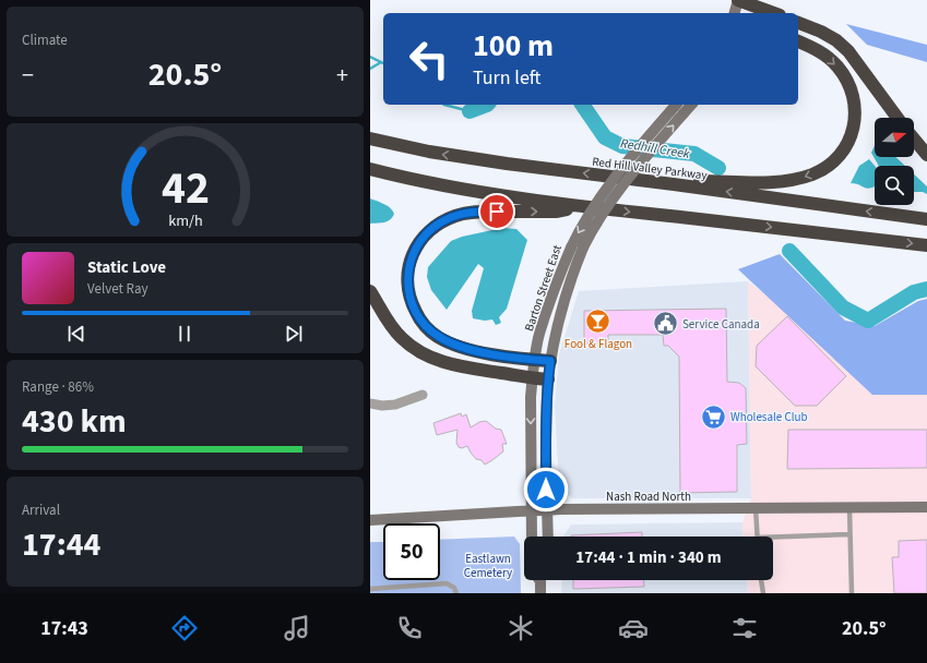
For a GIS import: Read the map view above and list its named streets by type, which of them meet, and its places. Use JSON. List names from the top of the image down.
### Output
{
  "streets": {
    "highway": ["Red Hill Valley Parkway"],
    "main road": ["Barton Street East", "Nash Road North"]
  },
  "crossings": [
    ["Barton Street East", "Nash Road North"]
  ],
  "water": ["Redhill Creek"],
  "parks": ["Eastlawn Cemetery"],
  "places": {
    "bar": ["Fool & Flagon"],
    "public building": ["Service Canada"],
    "supermarket": ["Wholesale Club"]
  },
  "north": "right",
  "page": {
    "tile": [
      "Climate",
      ["Range · 86%", "430 km"],
      ["Arrival", "17:44"]
    ],
    "turn": ["100 m", "Turn left"],
    "heat": ["−", "20.5°", "+"],
    "song": ["Static Love", "Velvet Ray"],
    "limit": "50",
    "trip": "17:44 · 1 min · 340 m",
    "tabs": ["17:43", "20.5°"],
    "gauge": ["42", "km/h"]
  }
}
